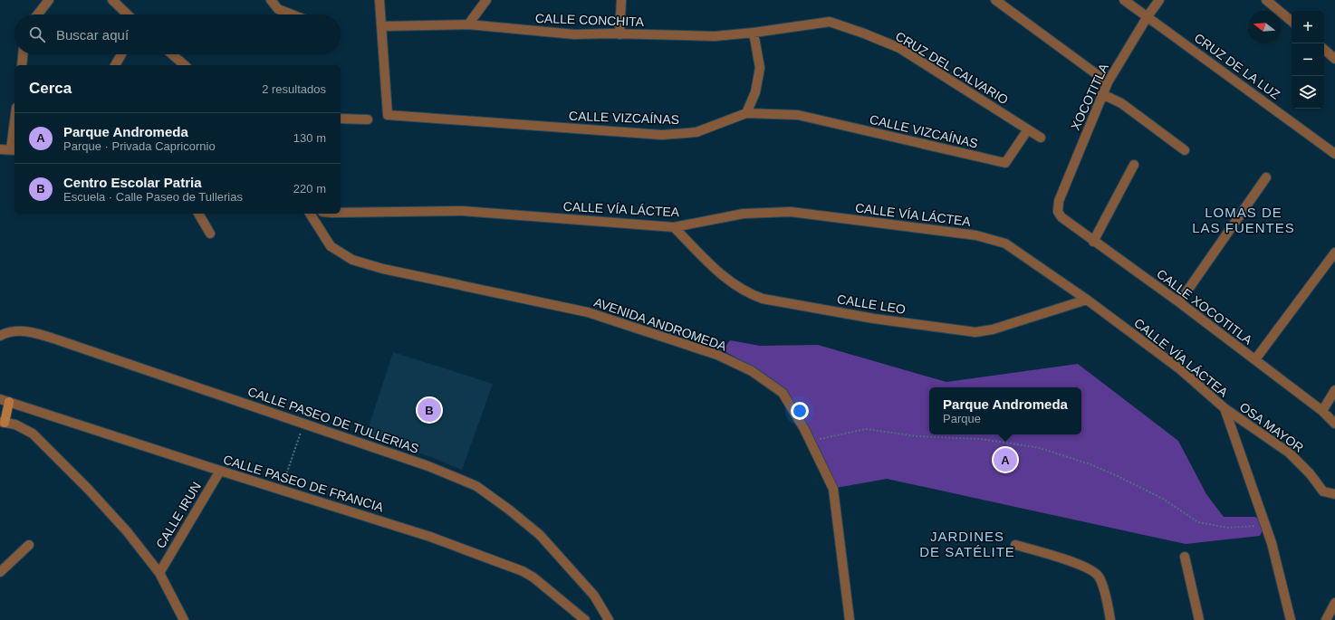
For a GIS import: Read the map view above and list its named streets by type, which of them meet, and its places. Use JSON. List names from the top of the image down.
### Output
{
  "streets": {
    "street": [
      "CALLE CONCHITA",
      "CRUZ DE LA LUZ",
      "CRUZ DEL CALVARIO",
      "XOCOTITLA",
      "CALLE VIZCAÍNAS",
      "CALLE VÍA LÁCTEA",
      "CALLE LEO",
      "CALLE XOCOTITLA",
      "AVENIDA ANDROMEDA",
      "CALLE PASEO DE TULLERIAS",
      "OSA MAYOR",
      "CALLE PASEO DE FRANCIA",
      "CALLE IRUN"
    ]
  },
  "crossings": [
    ["CALLE CONCHITA", "CRUZ DEL CALVARIO"],
    ["CALLE CONCHITA", "CALLE VIZCAÍNAS"],
    ["CRUZ DE LA LUZ", "XOCOTITLA"],
    ["CRUZ DEL CALVARIO", "CALLE VIZCAÍNAS"],
    ["XOCOTITLA", "CALLE XOCOTITLA"],
    ["CALLE VÍA LÁCTEA", "CALLE LEO"],
    ["CALLE VÍA LÁCTEA", "OSA MAYOR"],
    ["CALLE PASEO DE FRANCIA", "CALLE IRUN"]
  ],
  "districts": ["LOMAS DE LAS FUENTES", "JARDINES DE SATÉLITE"],
  "north": "left",
  "page": {
    "map_buttons": ["+", "−"],
    "search": "Buscar aquí",
    "heading": ["Cerca", "2 resultados"],
    "list": [
      {
        "mark": "A",
        "name": "Parque Andromeda",
        "note": "Parque · Privada Capricornio",
        "value": "130 m"
      },
      {
        "mark": "B",
        "name": "Centro Escolar Patria",
        "note": "Escuela · Calle Paseo de Tullerias",
        "value": "220 m"
      }
    ],
    "popup": ["Parque Andromeda", "Parque"],
    "pins": ["B", "A"]
  }
}
